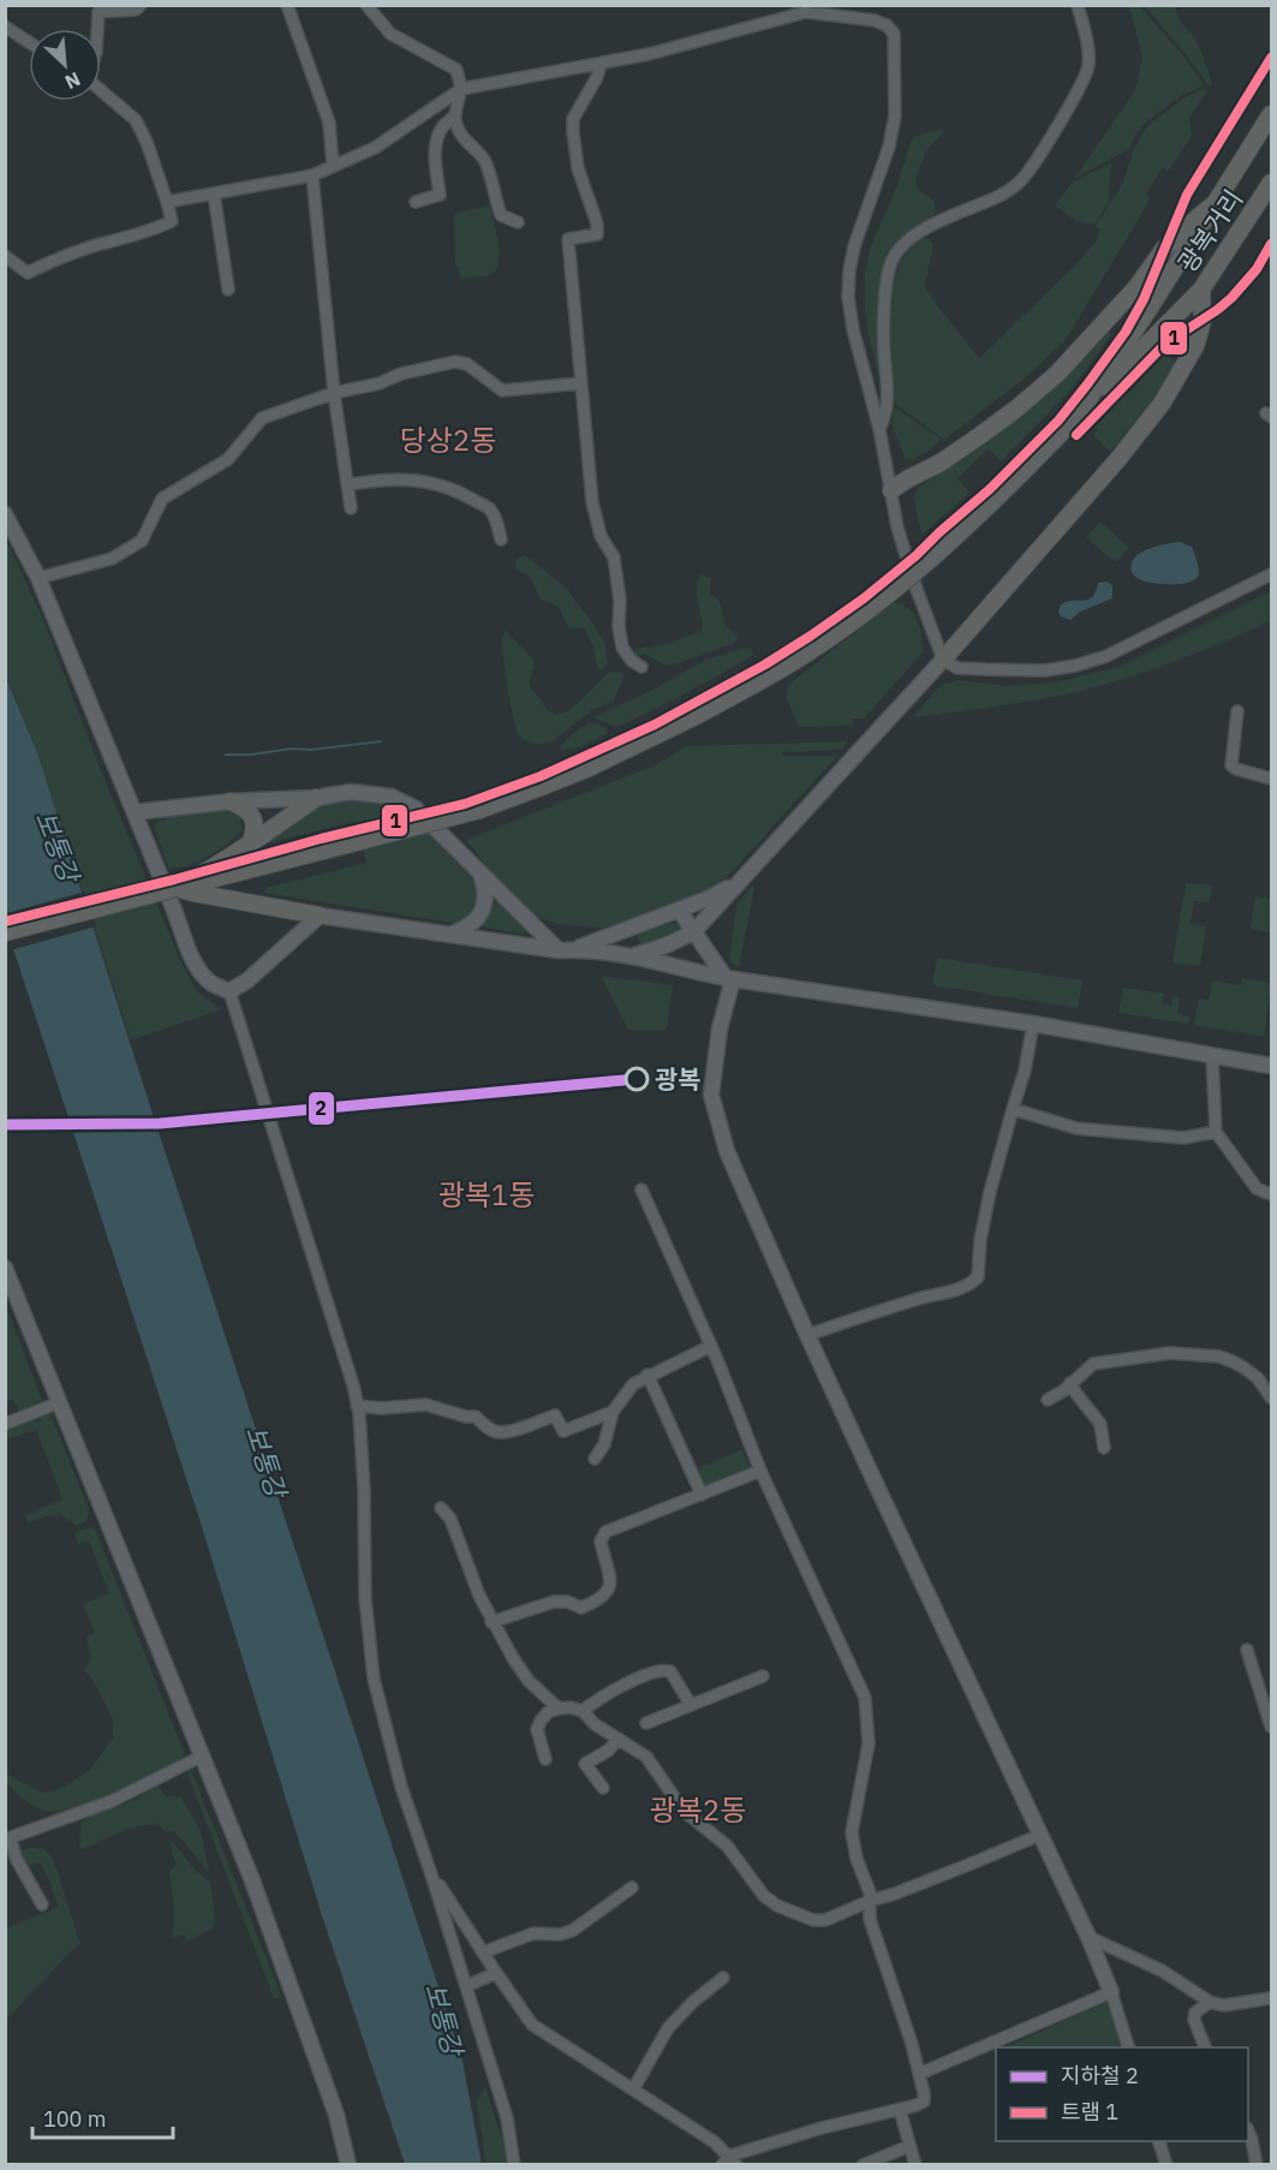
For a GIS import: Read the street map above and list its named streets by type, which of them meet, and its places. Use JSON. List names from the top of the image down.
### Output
{
  "streets": {
    "highway": ["광복거리"]
  },
  "districts": ["당상2동", "광복1동", "광복2동"],
  "water": ["보통강"],
  "places": ["광복"],
  "lines": ["tram line 1", "metro line 2"],
  "legend": ["지하철 2", "트램 1"],
  "scale_bar": "100 m",
  "north": "bottom right"
}
